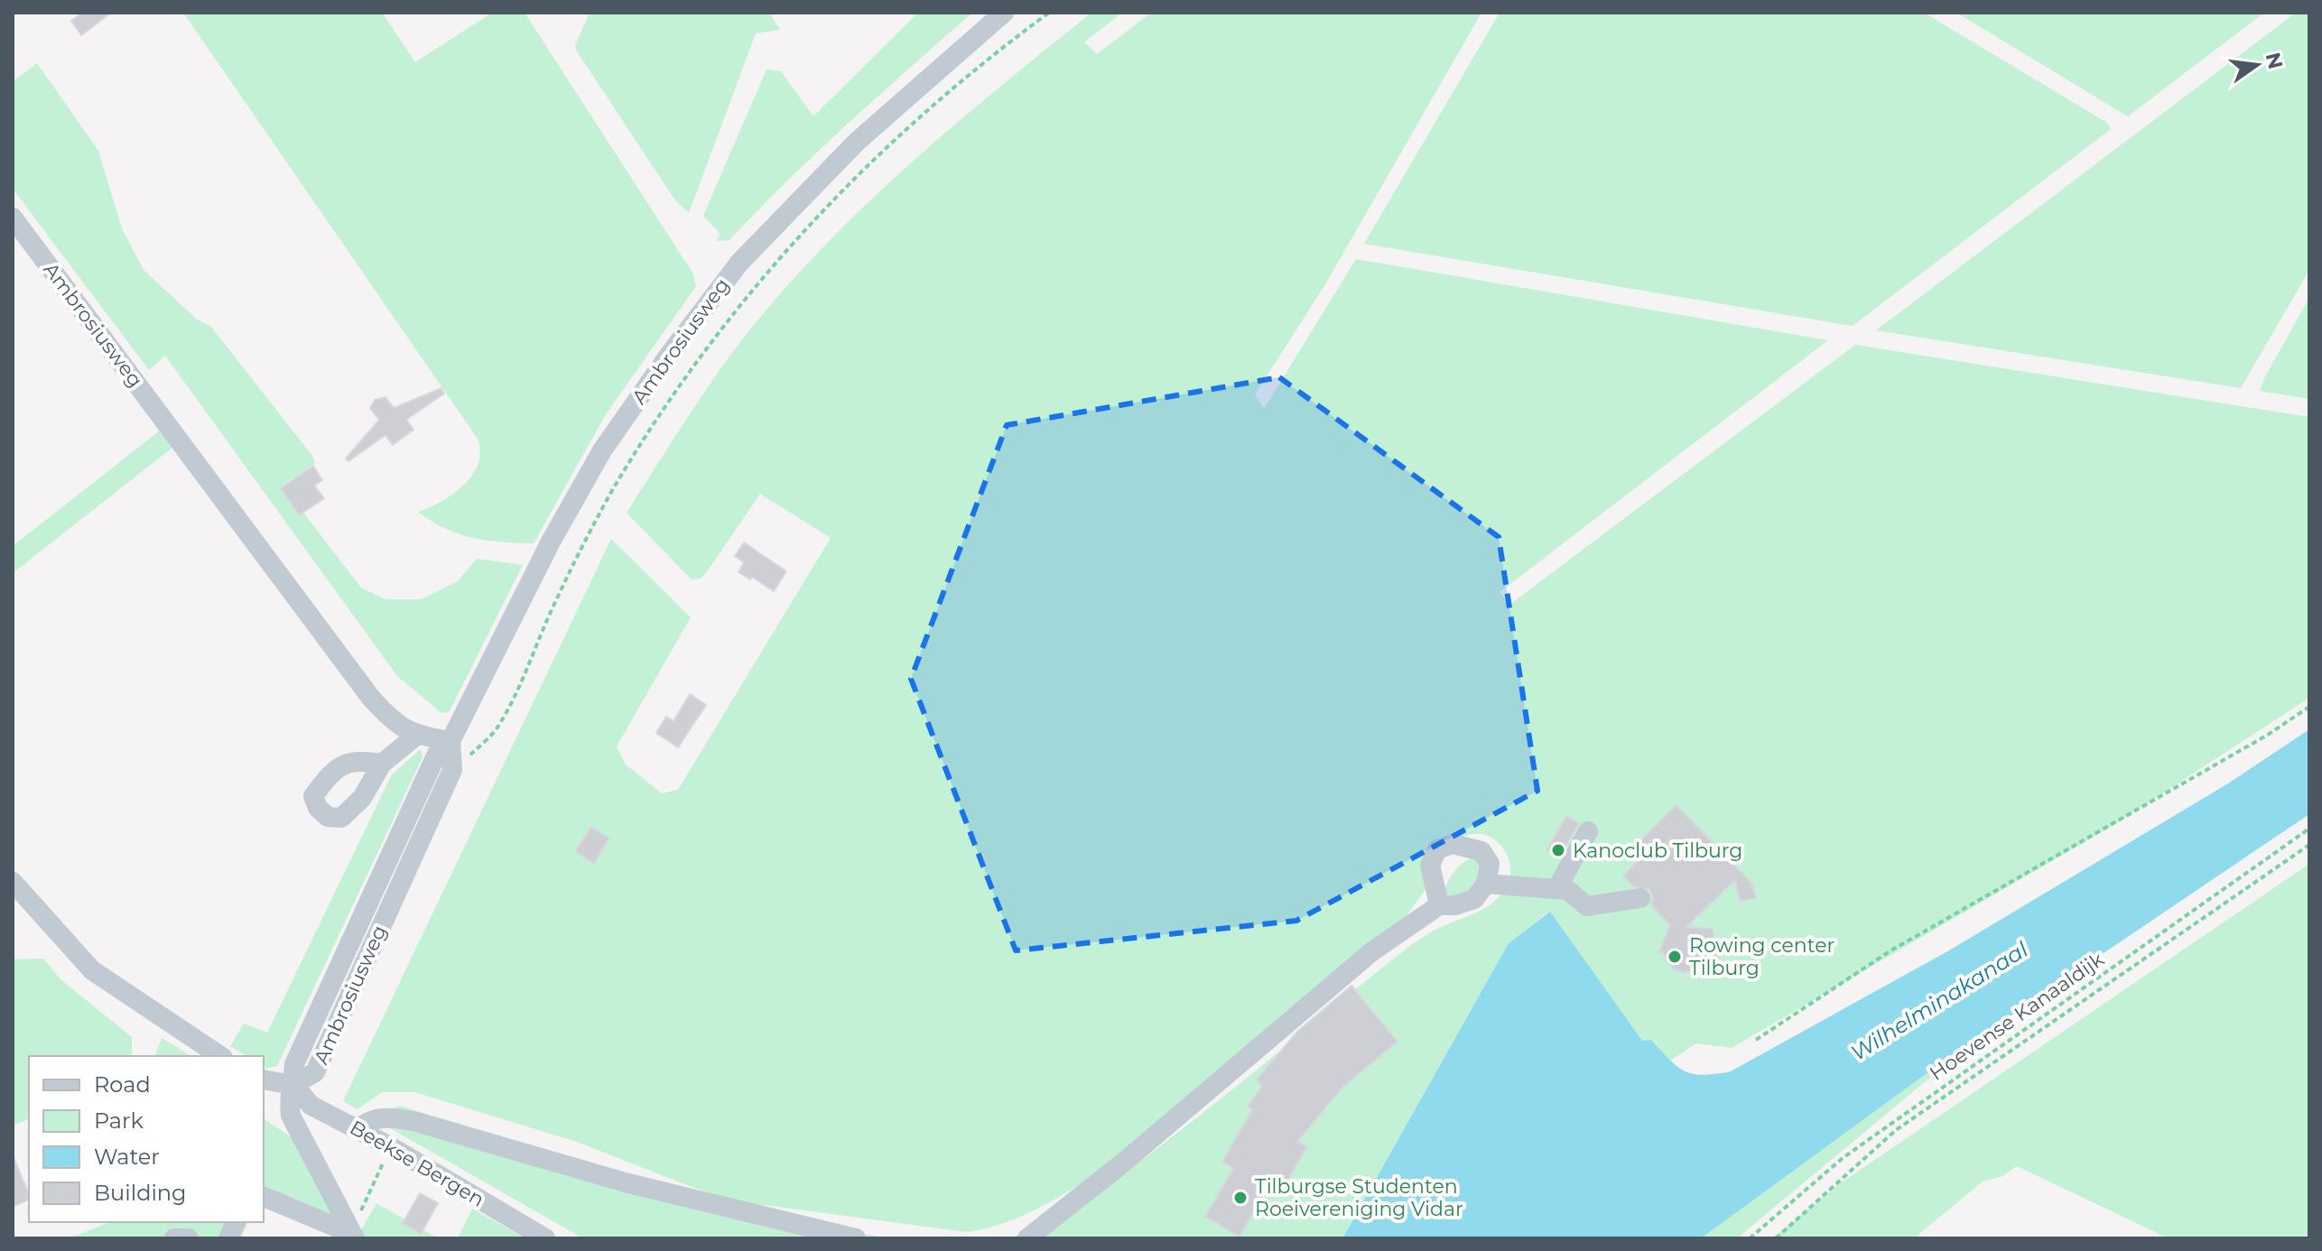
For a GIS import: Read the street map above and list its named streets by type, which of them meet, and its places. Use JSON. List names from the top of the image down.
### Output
{
  "streets": {
    "street": ["Ambrosiusweg", "Beekse Bergen"],
    "path": ["Hoevense Kanaaldijk"]
  },
  "crossings": [
    ["Ambrosiusweg", "Beekse Bergen"]
  ],
  "water": ["Wilhelminakanaal"],
  "places": ["Kanoclub Tilburg", "Rowing center Tilburg", "Tilburgse Studenten Roeivereniging Vidar"],
  "legend": [
    "Road",
    "Park",
    "Water",
    "Building"
  ],
  "north": "right"
}
